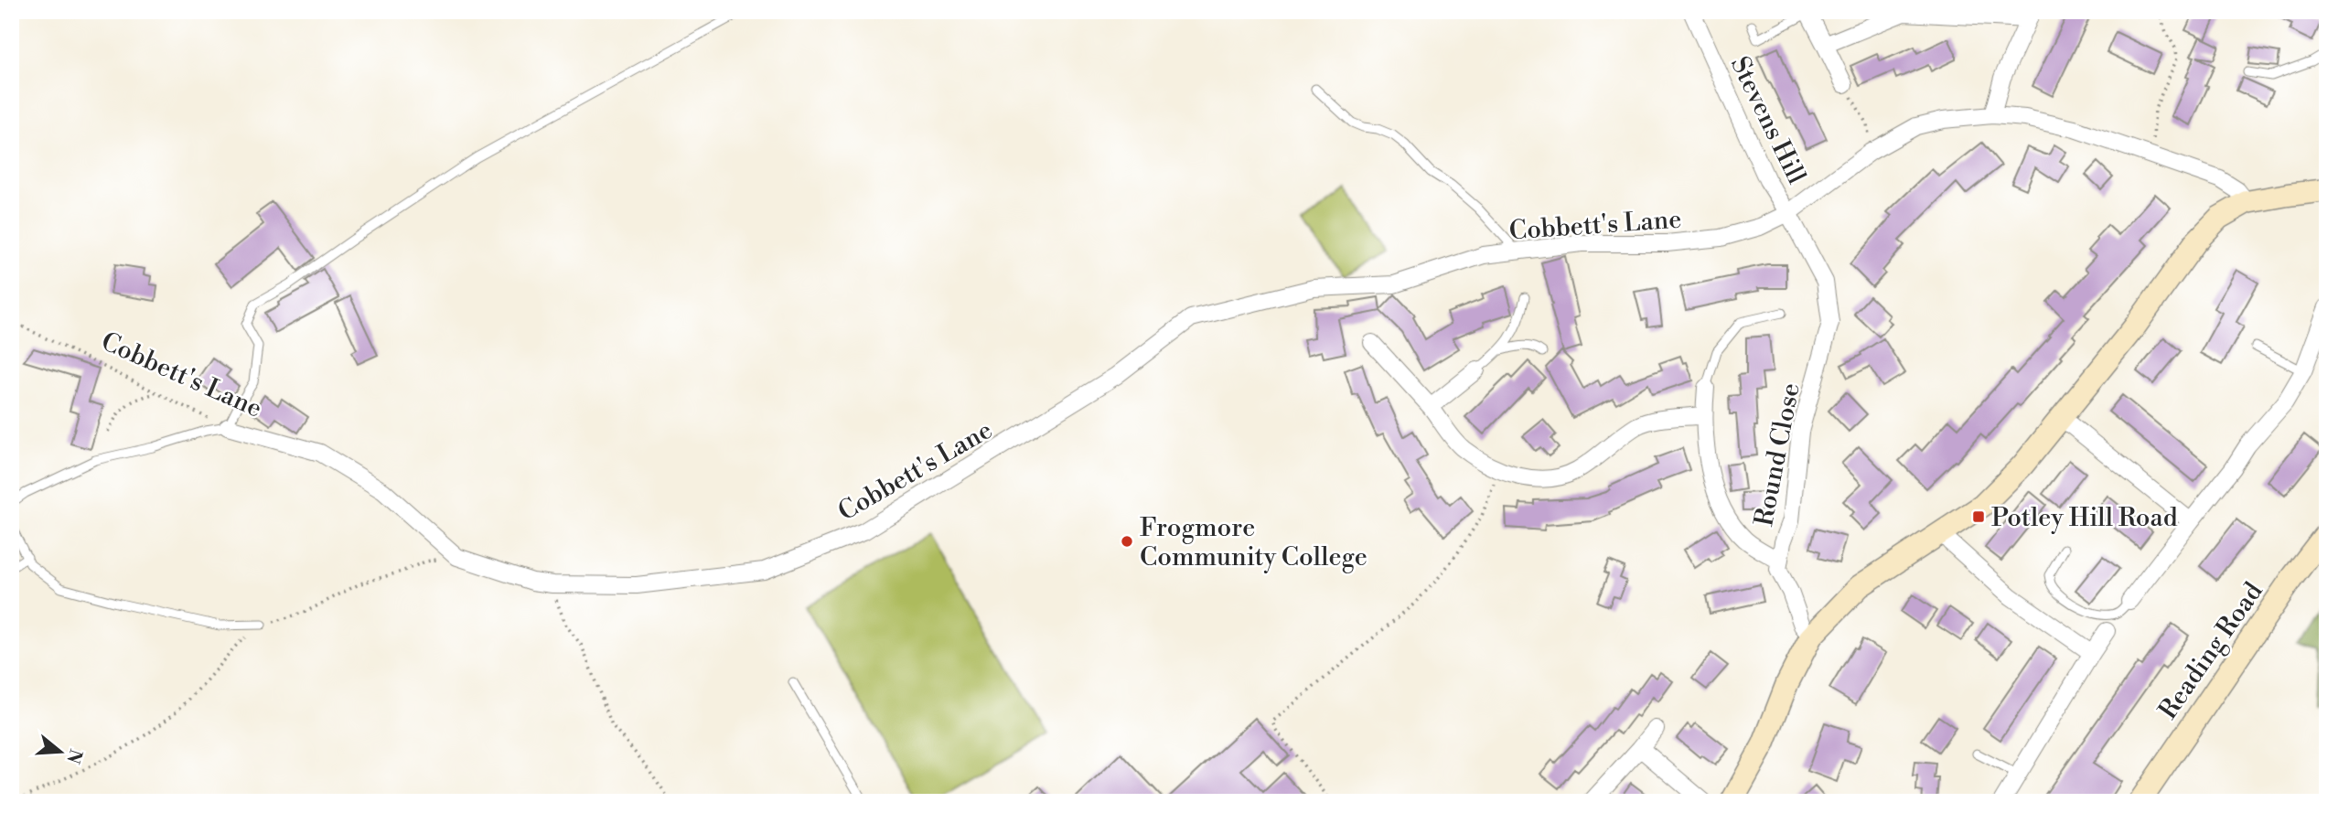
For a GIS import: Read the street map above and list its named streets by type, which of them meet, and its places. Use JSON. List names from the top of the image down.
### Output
{
  "streets": {
    "street": [
      "Stevens Hill",
      "Cobbett's Lane",
      "Round Close",
      "Reading Road"
    ]
  },
  "crossings": [
    ["Stevens Hill", "Cobbett's Lane"],
    ["Stevens Hill", "Round Close"],
    ["Cobbett's Lane", "Round Close"]
  ],
  "places": {
    "transit": ["Potley Hill Road"],
    "other": ["Frogmore Community College"]
  },
  "north": "right"
}
